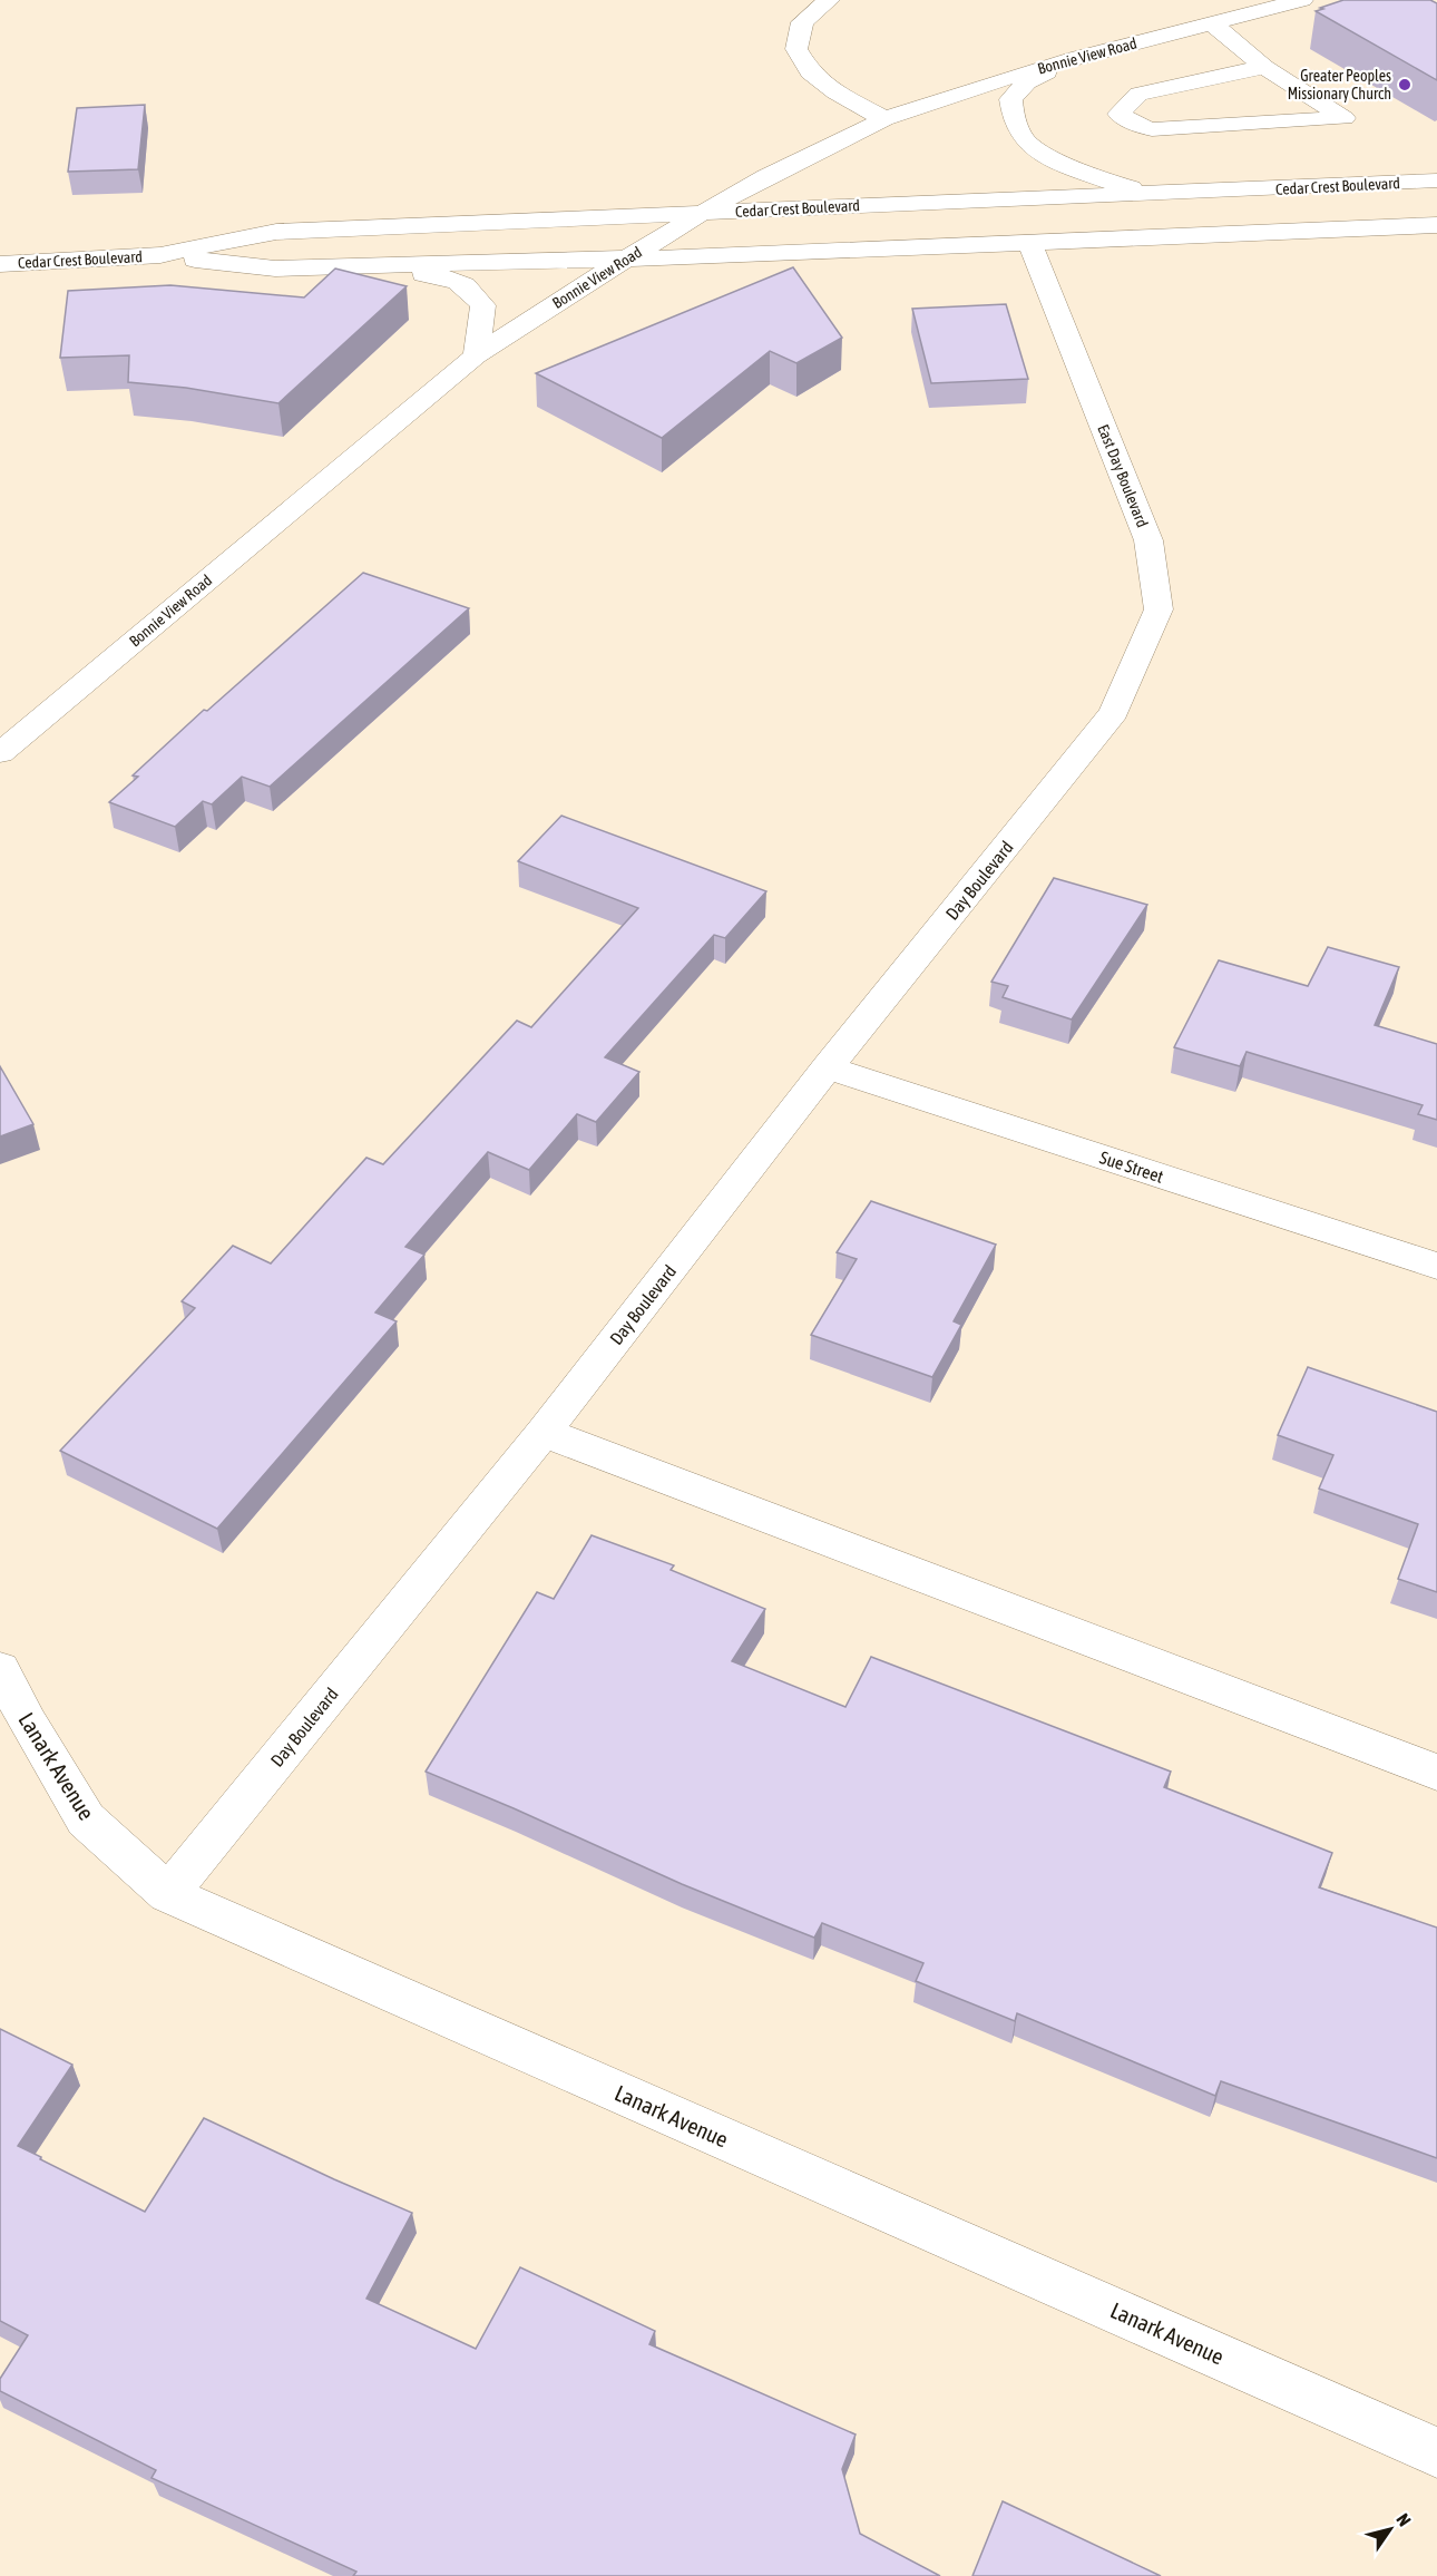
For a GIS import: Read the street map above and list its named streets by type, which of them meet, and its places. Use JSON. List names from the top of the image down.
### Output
{
  "streets": {
    "street": [
      "Bonnie View Road",
      "Cedar Crest Boulevard",
      "East Day Boulevard",
      "Day Boulevard",
      "Sue Street",
      "Lanark Avenue"
    ]
  },
  "crossings": [
    ["Bonnie View Road", "Cedar Crest Boulevard"],
    ["Cedar Crest Boulevard", "East Day Boulevard"],
    ["East Day Boulevard", "Day Boulevard"],
    ["Day Boulevard", "Sue Street"],
    ["Day Boulevard", "Lanark Avenue"]
  ],
  "places": ["Greater Peoples Missionary Church"],
  "north": "top right"
}
